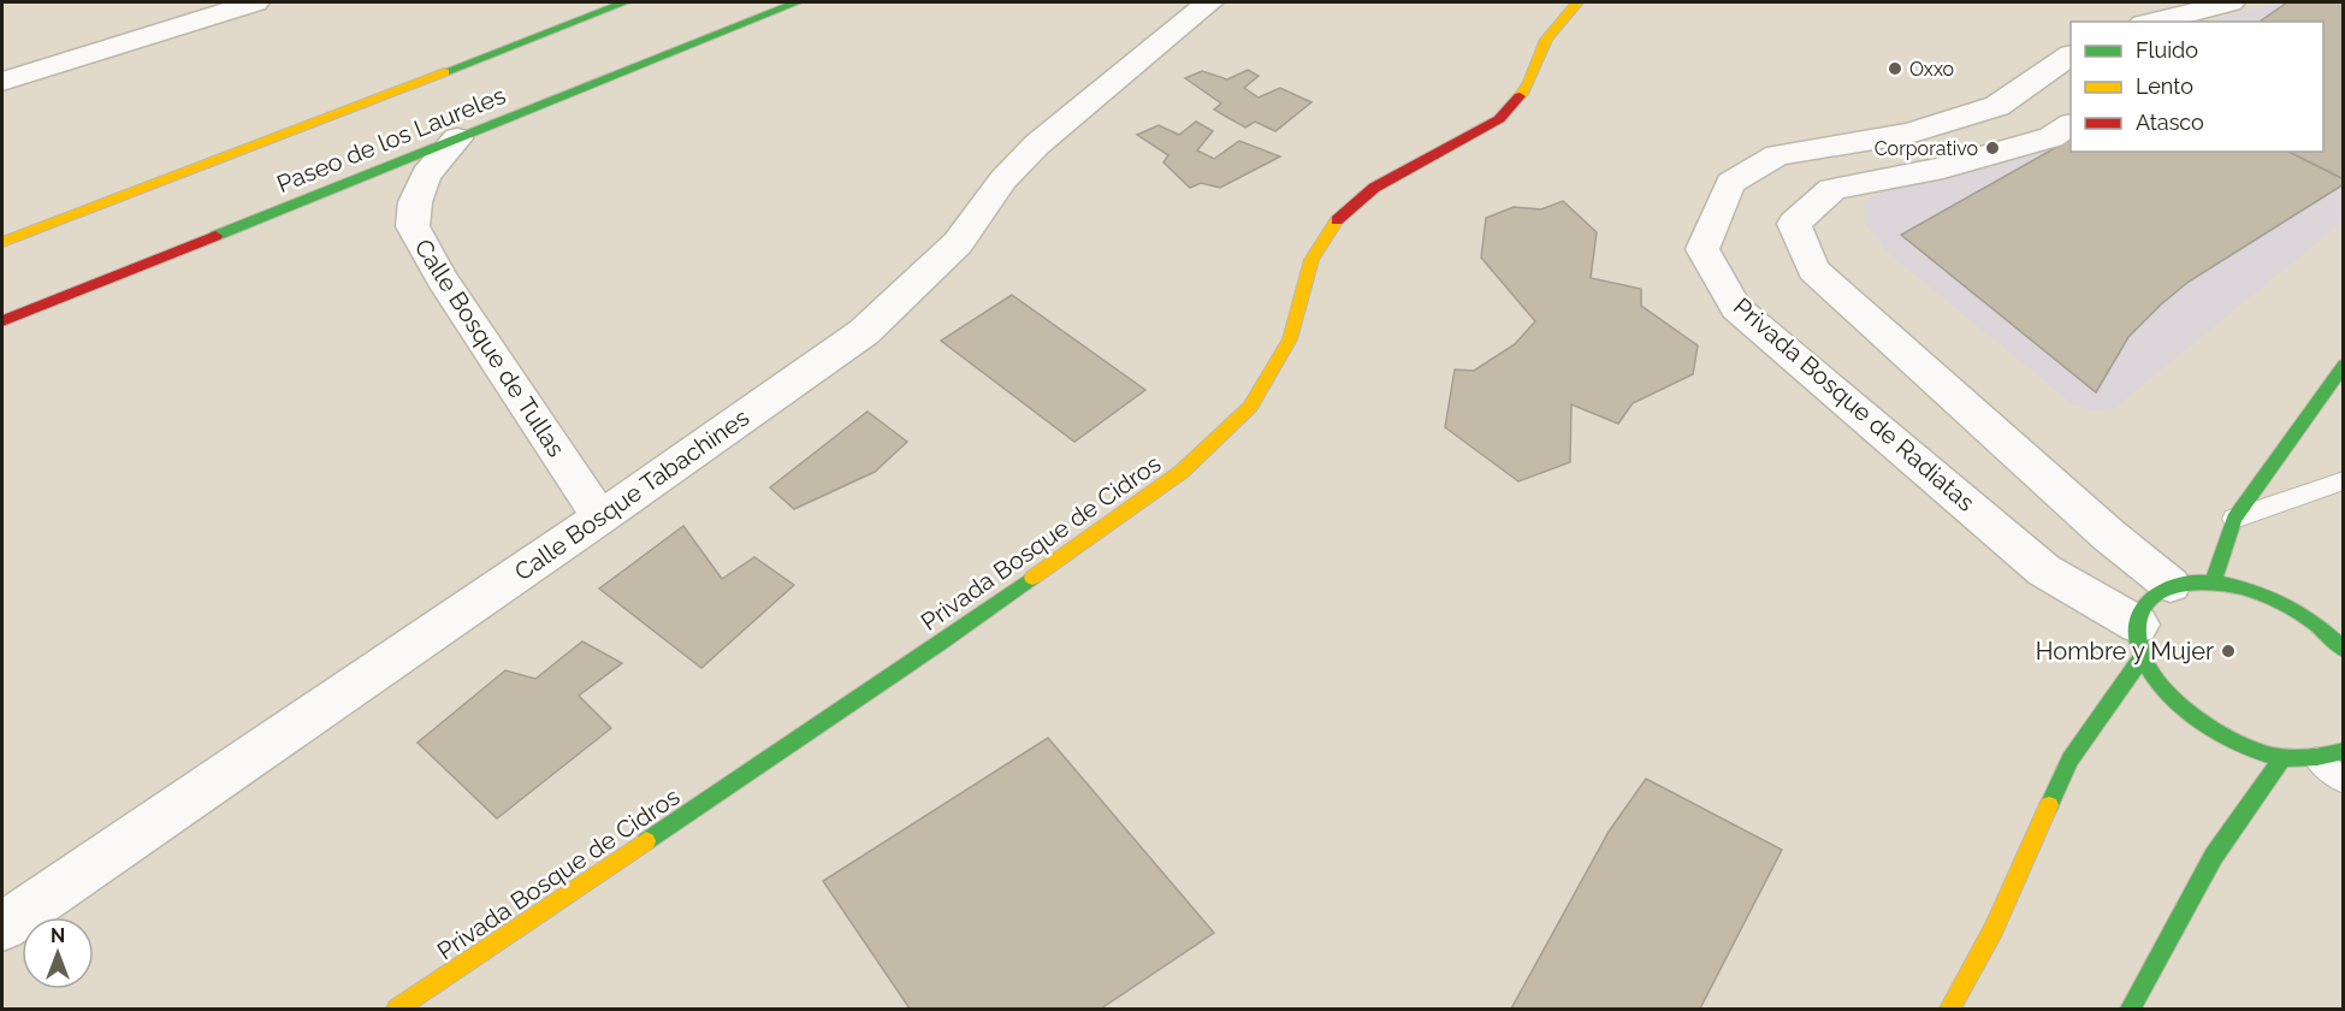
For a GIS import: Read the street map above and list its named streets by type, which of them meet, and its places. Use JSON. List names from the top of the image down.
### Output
{
  "streets": {
    "street": [
      "Paseo de los Laureles",
      "Calle Bosque de Tullas",
      "Privada Bosque de Radiatas",
      "Calle Bosque Tabachines",
      "Privada Bosque de Cidros"
    ]
  },
  "crossings": [
    ["Paseo de los Laureles", "Calle Bosque de Tullas"],
    ["Calle Bosque de Tullas", "Calle Bosque Tabachines"]
  ],
  "places": ["Oxxo", "Corporativo", "Hombre y Mujer"],
  "legend": ["Fluido", "Lento", "Atasco"],
  "north": "top"
}
